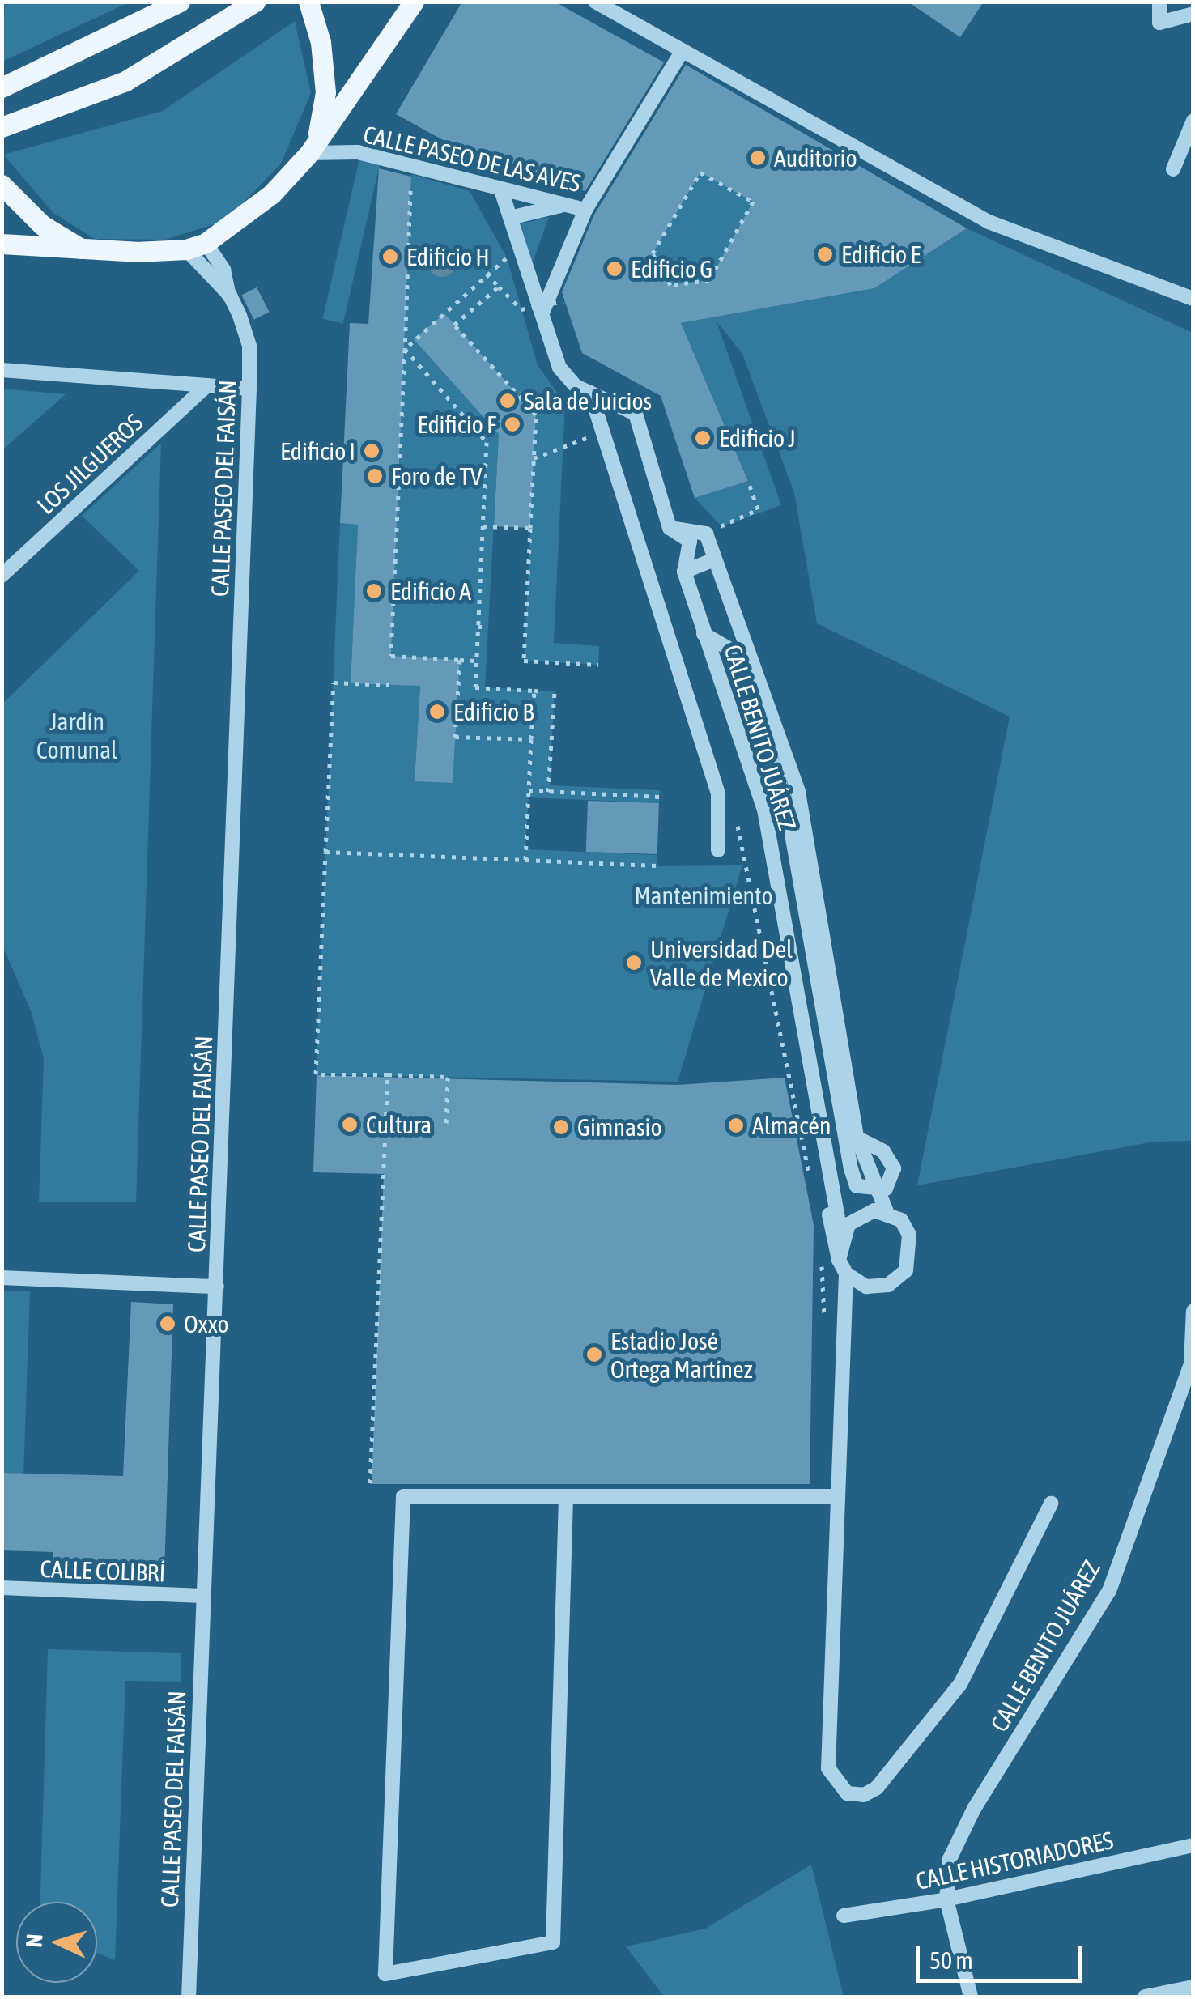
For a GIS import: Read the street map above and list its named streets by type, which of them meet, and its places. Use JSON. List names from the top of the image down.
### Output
{
  "streets": {
    "street": [
      "CALLE PASEO DE LAS AVES",
      "LOS JILGUEROS",
      "CALLE PASEO DEL FAISÁN",
      "CALLE BENITO JUÁREZ",
      "CALLE COLIBRÍ",
      "CALLE HISTORIADORES"
    ]
  },
  "crossings": [
    ["CALLE PASEO DE LAS AVES", "CALLE BENITO JUÁREZ"],
    ["CALLE PASEO DEL FAISÁN", "CALLE COLIBRÍ"],
    ["CALLE BENITO JUÁREZ", "CALLE HISTORIADORES"]
  ],
  "parks": ["Jardín Comunal", "Mantenimiento"],
  "places": [
    "Auditorio",
    "Edificio E",
    "Edificio H",
    "Edificio G",
    "Sala de Juicios",
    "Edificio F",
    "Edificio J",
    "Edificio I",
    "Foro de TV",
    "Edificio A",
    "Edificio B",
    "Universidad Del Valle de Mexico",
    "Cultura",
    "Almacén",
    "Gimnasio",
    "Oxxo",
    "Estadio José Ortega Martínez"
  ],
  "scale_bar": "50 m",
  "north": "left"
}
